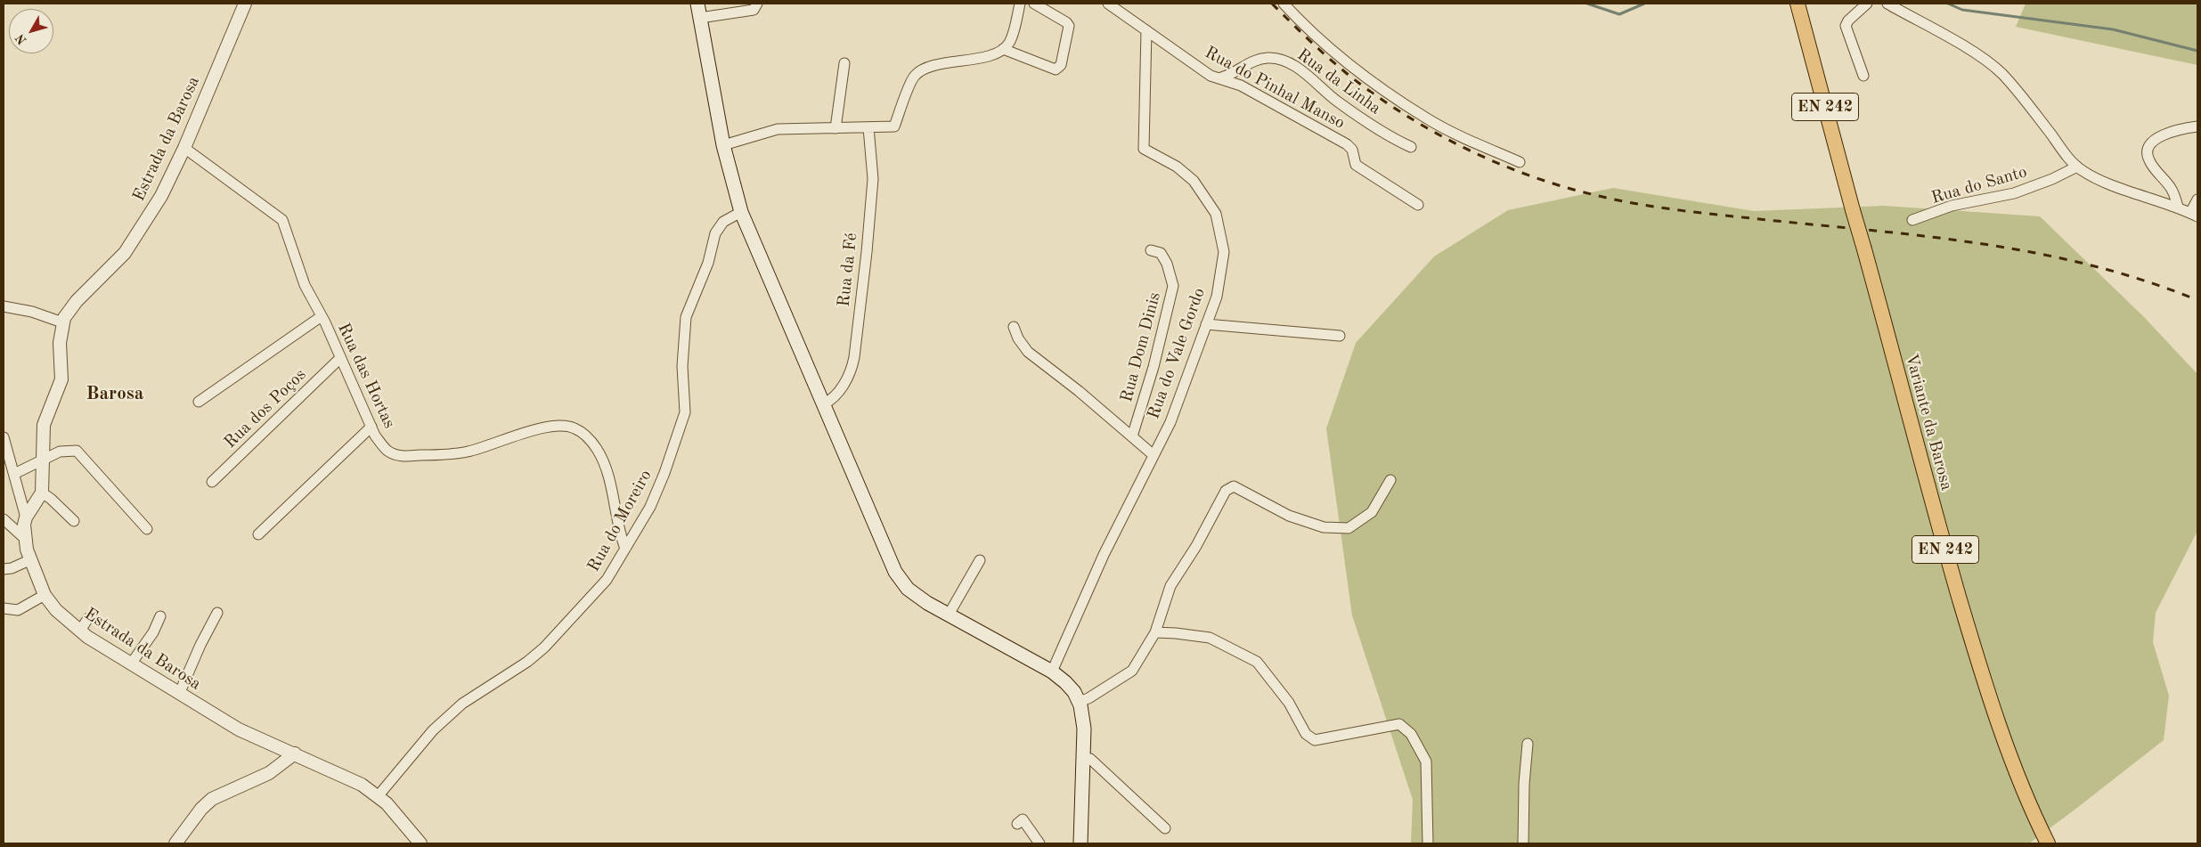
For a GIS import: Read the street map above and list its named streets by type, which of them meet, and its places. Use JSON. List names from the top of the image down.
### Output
{
  "streets": {
    "main road": ["EN 242", "Variante da Barosa"],
    "street": [
      "Rua da Linha",
      "Rua do Pinhal Manso",
      "Estrada da Barosa",
      "Rua do Santo",
      "Rua da Fé",
      "Rua Dom Dinis",
      "Rua do Vale Gordo",
      "Rua das Hortas",
      "Rua dos Poços",
      "Rua do Moreiro"
    ]
  },
  "crossings": [
    ["Rua da Linha", "Rua do Pinhal Manso"],
    ["Rua do Pinhal Manso", "Rua do Vale Gordo"],
    ["Estrada da Barosa", "Rua das Hortas"],
    ["Estrada da Barosa", "Rua do Moreiro"],
    ["Rua das Hortas", "Rua dos Poços"],
    ["Rua das Hortas", "Rua do Moreiro"]
  ],
  "districts": ["Barosa"],
  "north": "bottom left"
}
